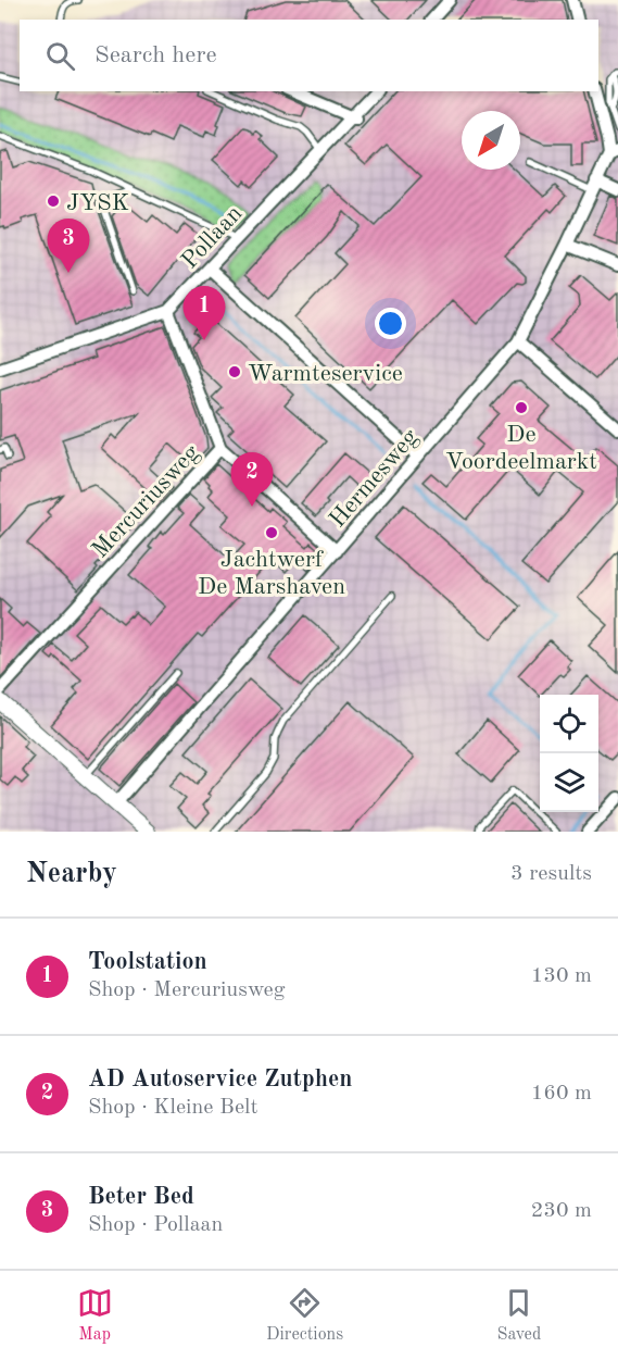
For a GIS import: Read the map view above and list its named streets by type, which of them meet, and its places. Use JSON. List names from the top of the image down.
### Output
{
  "streets": {
    "street": ["Pollaan", "Hermesweg", "Mercuriusweg"]
  },
  "crossings": [
    ["Pollaan", "Mercuriusweg"]
  ],
  "places": [
    "JYSK",
    "Warmteservice",
    "De Voordeelmarkt",
    "Jachtwerf De Marshaven"
  ],
  "north": "bottom left",
  "page": {
    "search": "Search here",
    "pins": ["3", "1", "2"],
    "heading": ["Nearby", "3 results"],
    "list": [
      {
        "mark": "1",
        "name": "Toolstation",
        "note": "Shop · Mercuriusweg",
        "value": "130 m"
      },
      {
        "mark": "2",
        "name": "AD Autoservice Zutphen",
        "note": "Shop · Kleine Belt",
        "value": "160 m"
      },
      {
        "mark": "3",
        "name": "Beter Bed",
        "note": "Shop · Pollaan",
        "value": "230 m"
      }
    ],
    "nav": ["Map", "Directions", "Saved"]
  }
}
